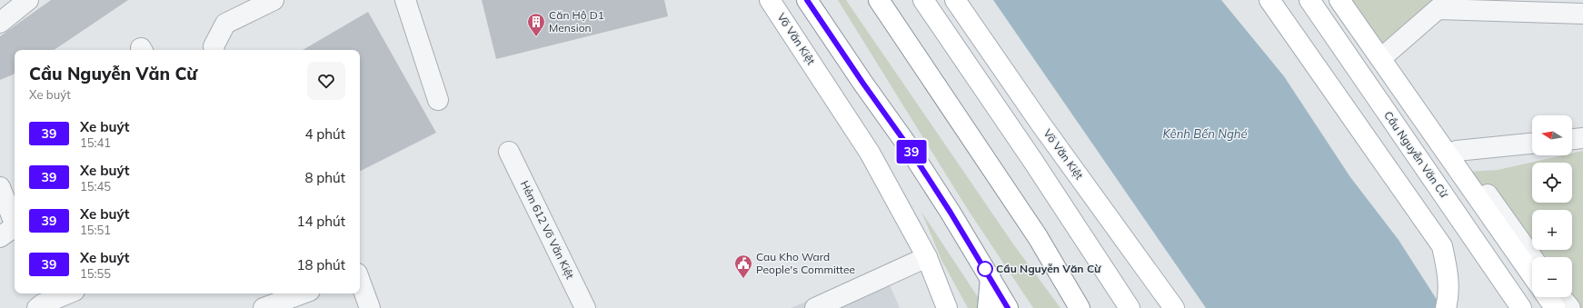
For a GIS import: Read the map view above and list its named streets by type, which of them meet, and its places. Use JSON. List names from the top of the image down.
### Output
{
  "streets": {
    "main road": ["Võ Văn Kiệt", "Cầu Nguyễn Văn Cừ"],
    "street": ["Hẻm 612 Võ Văn Kiệt"]
  },
  "water": ["Kênh Bến Nghé"],
  "places": {
    "building": ["Căn Hộ D1 Mension"],
    "other": ["Cầu Nguyễn Văn Cừ"],
    "public building": ["Cau Kho Ward People's Committee"]
  },
  "lines": ["bus line 39"],
  "north": "left",
  "page": {
    "on_map": "39",
    "heading": ["Cầu Nguyễn Văn Cừ", "Xe buýt"],
    "list": [
      {
        "mark": "39",
        "name": "Xe buýt",
        "note": "15:41",
        "value": "4 phút"
      },
      {
        "mark": "39",
        "name": "Xe buýt",
        "note": "15:45",
        "value": "8 phút"
      },
      {
        "mark": "39",
        "name": "Xe buýt",
        "note": "15:51",
        "value": "14 phút"
      },
      {
        "mark": "39",
        "name": "Xe buýt",
        "note": "15:55",
        "value": "18 phút"
      }
    ],
    "map_buttons": ["+", "−"]
  }
}
